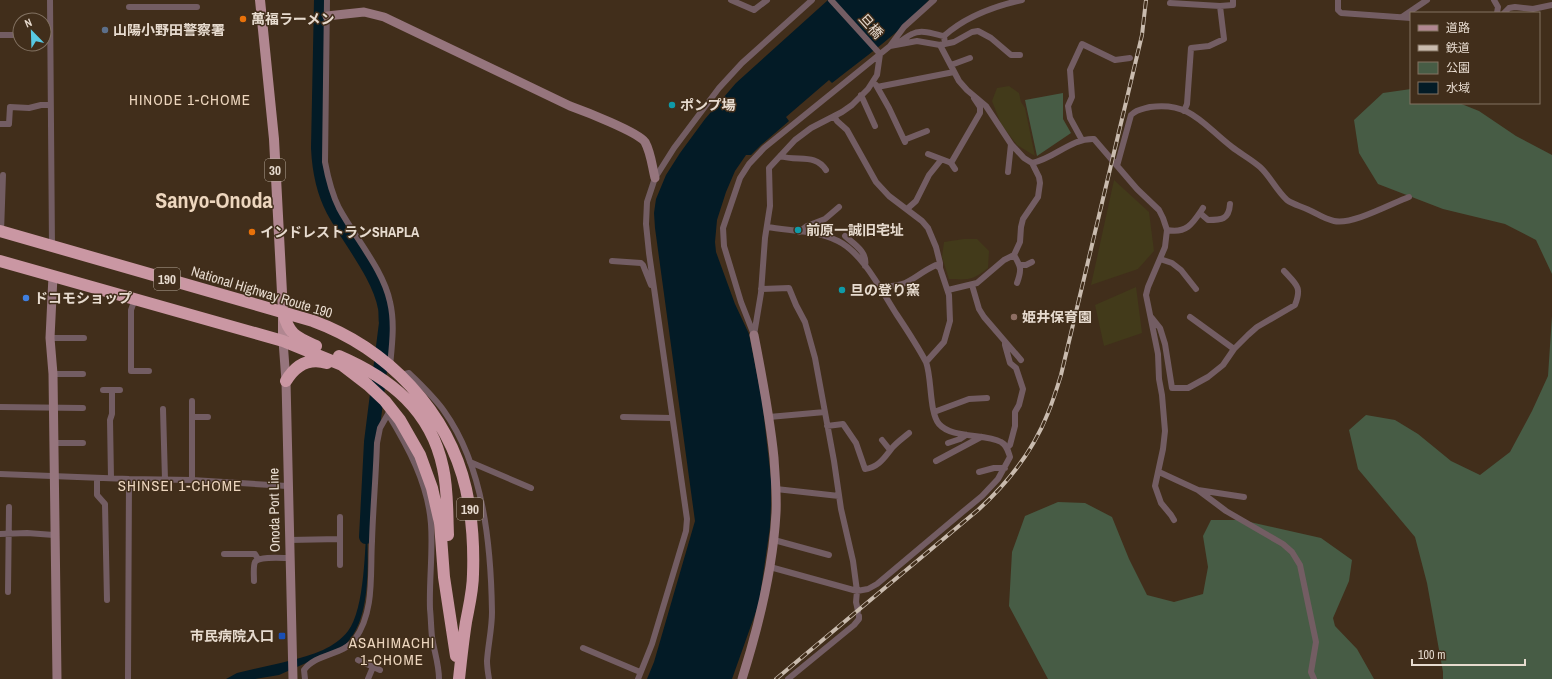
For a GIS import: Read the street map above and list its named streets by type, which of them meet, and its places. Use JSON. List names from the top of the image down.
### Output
{
  "streets": {
    "highway": ["190", "National Highway Route 190"],
    "main road": ["30"],
    "street": ["旦橋", "Onoda Port Line"]
  },
  "crossings": [
    ["30", "National Highway Route 190"],
    ["30", "Onoda Port Line"],
    ["National Highway Route 190", "Onoda Port Line"]
  ],
  "districts": [
    "HINODE 1-CHOME",
    "Sanyo-Onoda",
    "SHINSEI 1-CHOME",
    "ASAHIMACHI 1-CHOME"
  ],
  "places": {
    "other": [
      "萬福ラーメン",
      "山陽小野田警察署",
      "ポンプ場",
      "前原一誠旧宅址",
      "インドレストランSHAPLA",
      "旦の登り窯",
      "ドコモショップ",
      "姫井保育園"
    ],
    "transit": ["市民病院入口"]
  },
  "legend": [
    "道路",
    "鉄道",
    "公園",
    "水域"
  ],
  "scale_bar": "100 m",
  "north": "top left"
}
